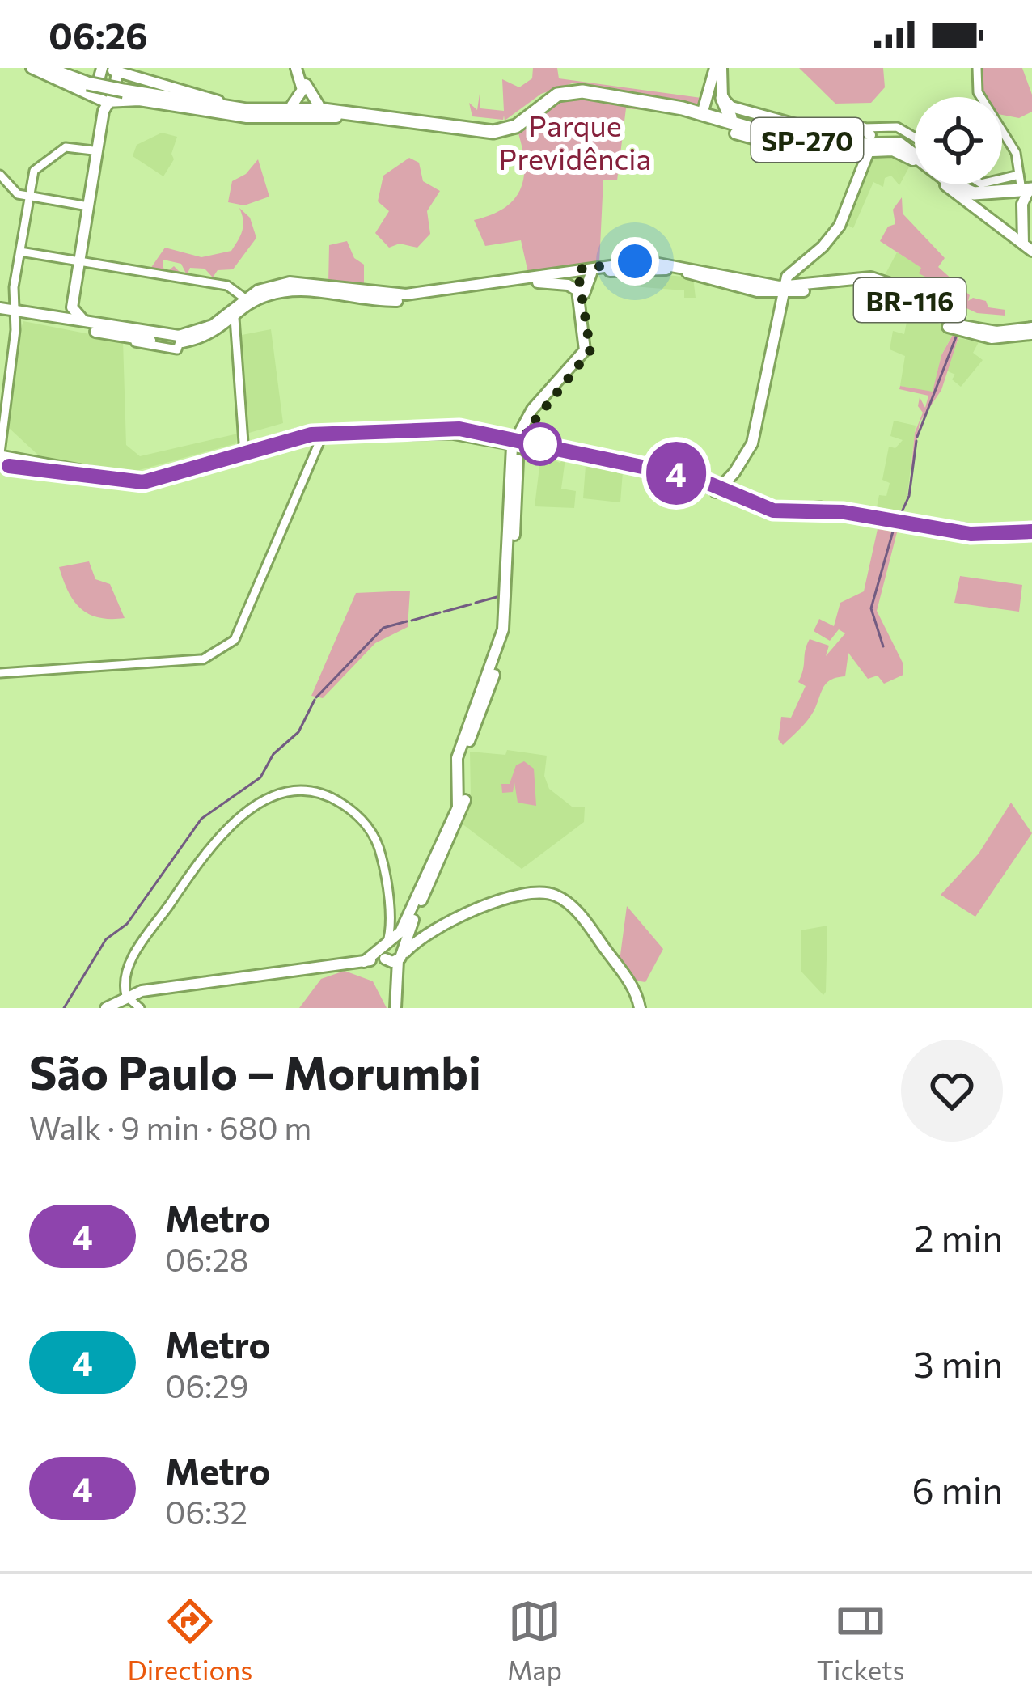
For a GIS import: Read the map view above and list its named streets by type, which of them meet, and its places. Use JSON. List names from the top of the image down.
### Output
{
  "streets": {
    "highway": ["SP-270"],
    "main road": ["BR-116"]
  },
  "parks": ["Parque Previdência"],
  "lines": ["metro line 4"],
  "page": {
    "status": "06:26",
    "on_map": "4",
    "heading": ["São Paulo – Morumbi", "Walk · 9 min · 680 m"],
    "list": [
      {
        "mark": "4",
        "name": "Metro",
        "note": "06:28",
        "value": "2 min"
      },
      {
        "mark": "4",
        "name": "Metro",
        "note": "06:29",
        "value": "3 min"
      },
      {
        "mark": "4",
        "name": "Metro",
        "note": "06:32",
        "value": "6 min"
      }
    ],
    "tabs": ["Directions", "Map", "Tickets"]
  }
}
